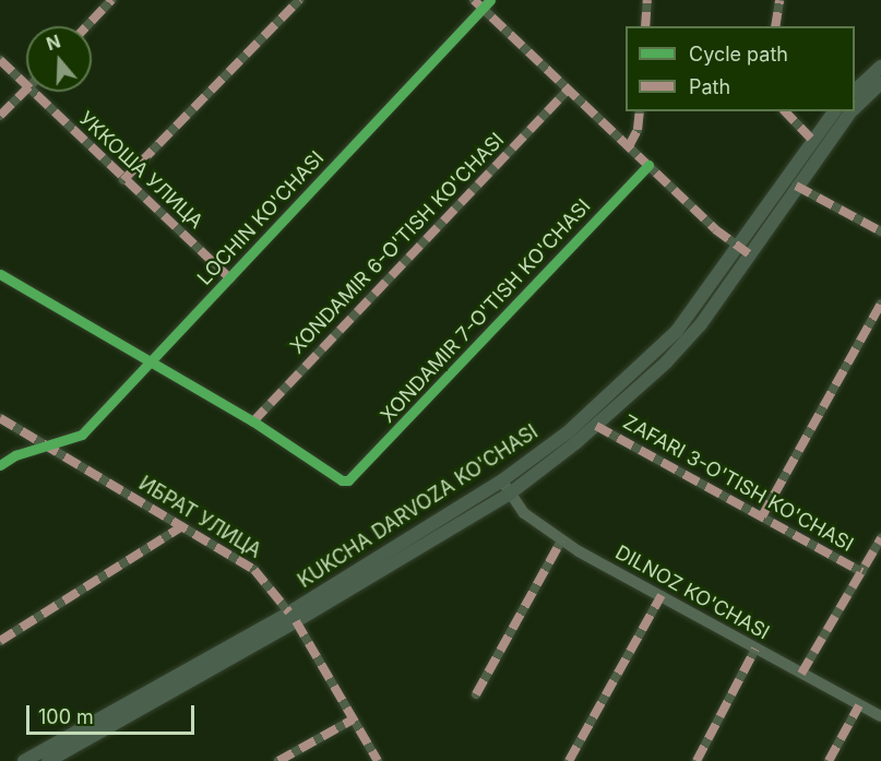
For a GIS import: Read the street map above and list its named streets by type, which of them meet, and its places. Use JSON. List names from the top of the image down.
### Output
{
  "streets": {
    "main road": ["KUKCHA DARVOZA KO'CHASI"],
    "street": [
      "УККОША УЛИЦА",
      "LOCHIN KO'CHASI",
      "XONDAMIR 6-O'TISH KO'CHASI",
      "XONDAMIR 7-O'TISH KO'CHASI",
      "ZAFARI 3-O'TISH KO'CHASI",
      "ИБРАТ УЛИЦА",
      "DILNOZ KO'CHASI"
    ]
  },
  "crossings": [
    ["УККОША УЛИЦА", "LOCHIN KO'CHASI"],
    ["LOCHIN KO'CHASI", "ИБРАТ УЛИЦА"],
    ["XONDAMIR 6-O'TISH KO'CHASI", "XONDAMIR 7-O'TISH KO'CHASI"],
    ["ZAFARI 3-O'TISH KO'CHASI", "KUKCHA DARVOZA KO'CHASI"],
    ["KUKCHA DARVOZA KO'CHASI", "ИБРАТ УЛИЦА"],
    ["KUKCHA DARVOZA KO'CHASI", "DILNOZ KO'CHASI"]
  ],
  "legend": ["Cycle path", "Path"],
  "scale_bar": "100 m",
  "north": "top"
}
